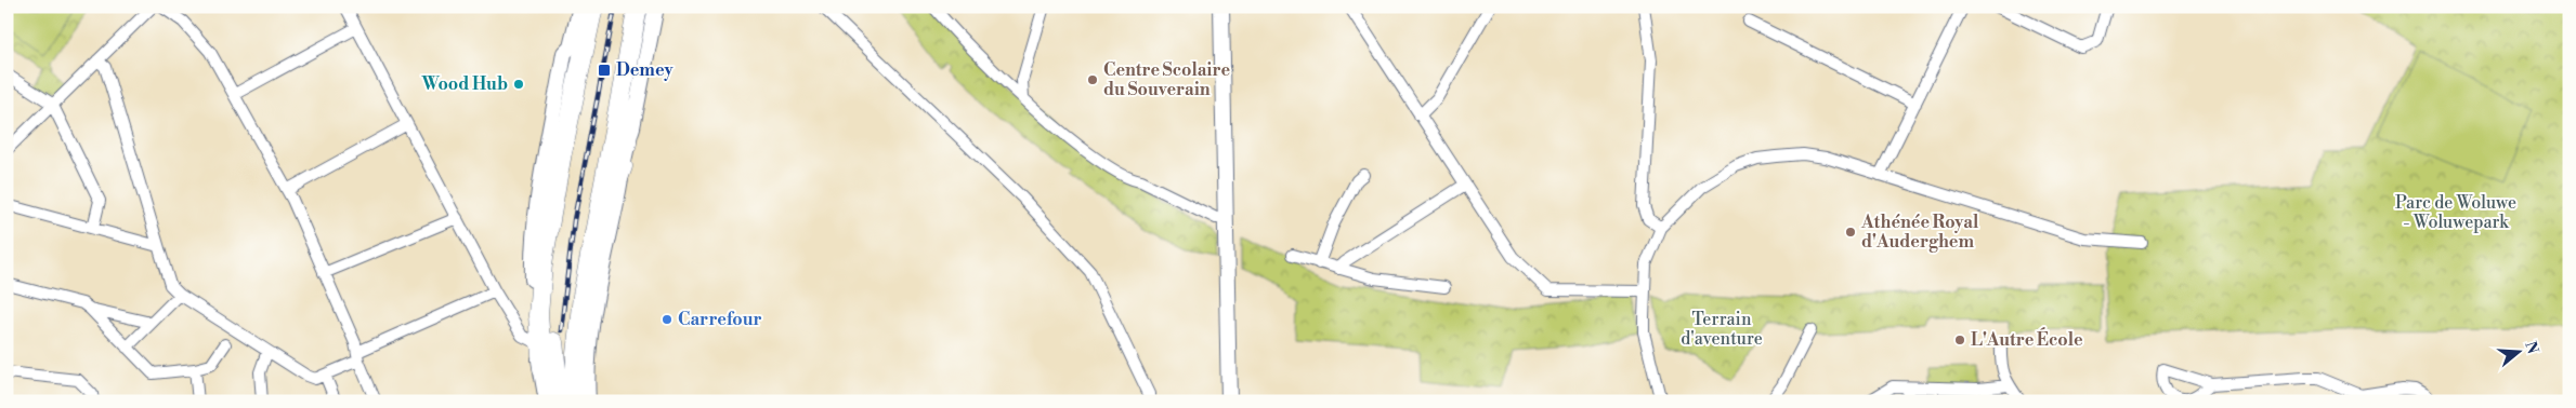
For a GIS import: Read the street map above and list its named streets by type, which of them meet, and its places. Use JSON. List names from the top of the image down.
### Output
{
  "parks": ["Parc de Woluwe - Woluwepark", "Terrain d'aventure"],
  "places": {
    "transit": ["Demey"],
    "other": [
      "Centre Scolaire du Souverain",
      "Wood Hub",
      "Athénée Royal d'Auderghem",
      "Carrefour",
      "L'Autre École"
    ]
  },
  "north": "right"
}
